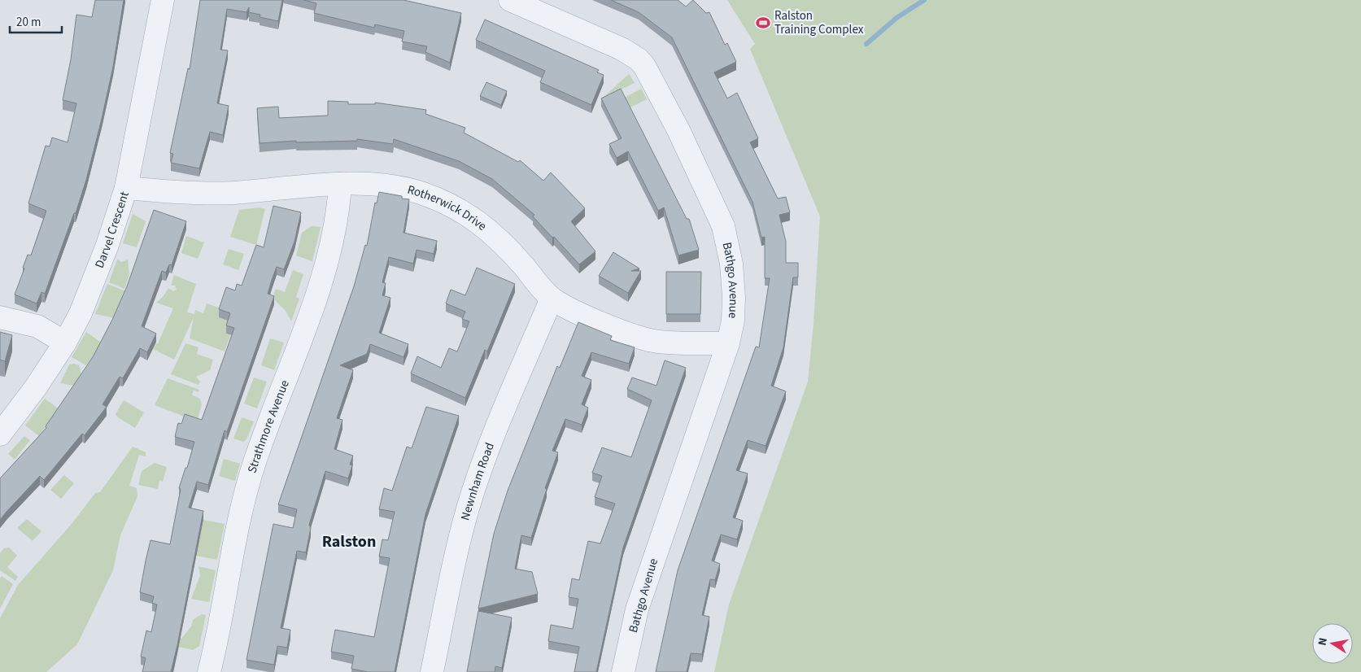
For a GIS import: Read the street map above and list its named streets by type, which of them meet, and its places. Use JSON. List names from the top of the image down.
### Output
{
  "streets": {
    "street": [
      "Rotherwick Drive",
      "Darvel Crescent",
      "Bathgo Avenue",
      "Strathmore Avenue",
      "Newnham Road"
    ]
  },
  "crossings": [
    ["Rotherwick Drive", "Darvel Crescent"],
    ["Rotherwick Drive", "Bathgo Avenue"],
    ["Rotherwick Drive", "Strathmore Avenue"],
    ["Rotherwick Drive", "Newnham Road"]
  ],
  "districts": ["Ralston"],
  "places": {
    "sports": ["Ralston Training Complex"]
  },
  "scale_bar": "20 m",
  "north": "left"
}
